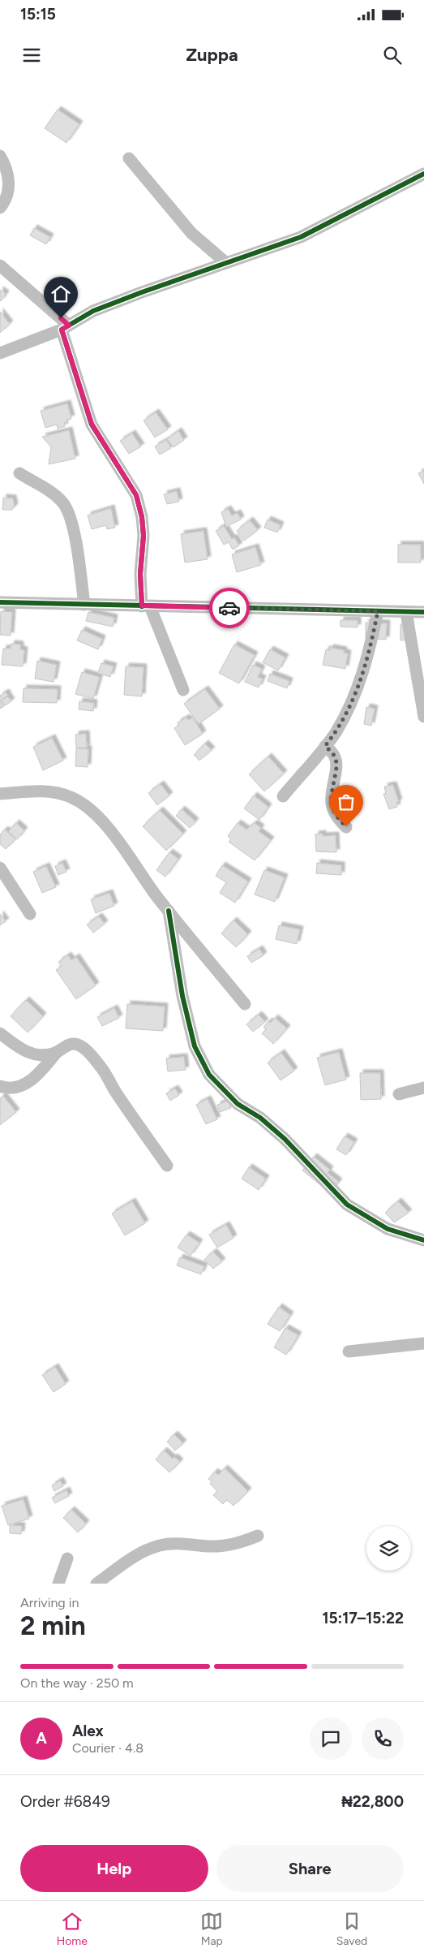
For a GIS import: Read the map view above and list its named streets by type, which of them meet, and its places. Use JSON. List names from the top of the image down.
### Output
{
  "page": {
    "status": "15:15",
    "header": "Zuppa",
    "heading": ["2 min", "Arriving in", "15:17–15:22"],
    "panel": [
      "Alex",
      "Courier · 4.8",
      "Order #6849",
      "₦22,800"
    ],
    "bar": "On the way · 250 m",
    "round": "A",
    "buttons": ["Help", "Share"],
    "tabs": ["Home", "Map", "Saved"]
  }
}
